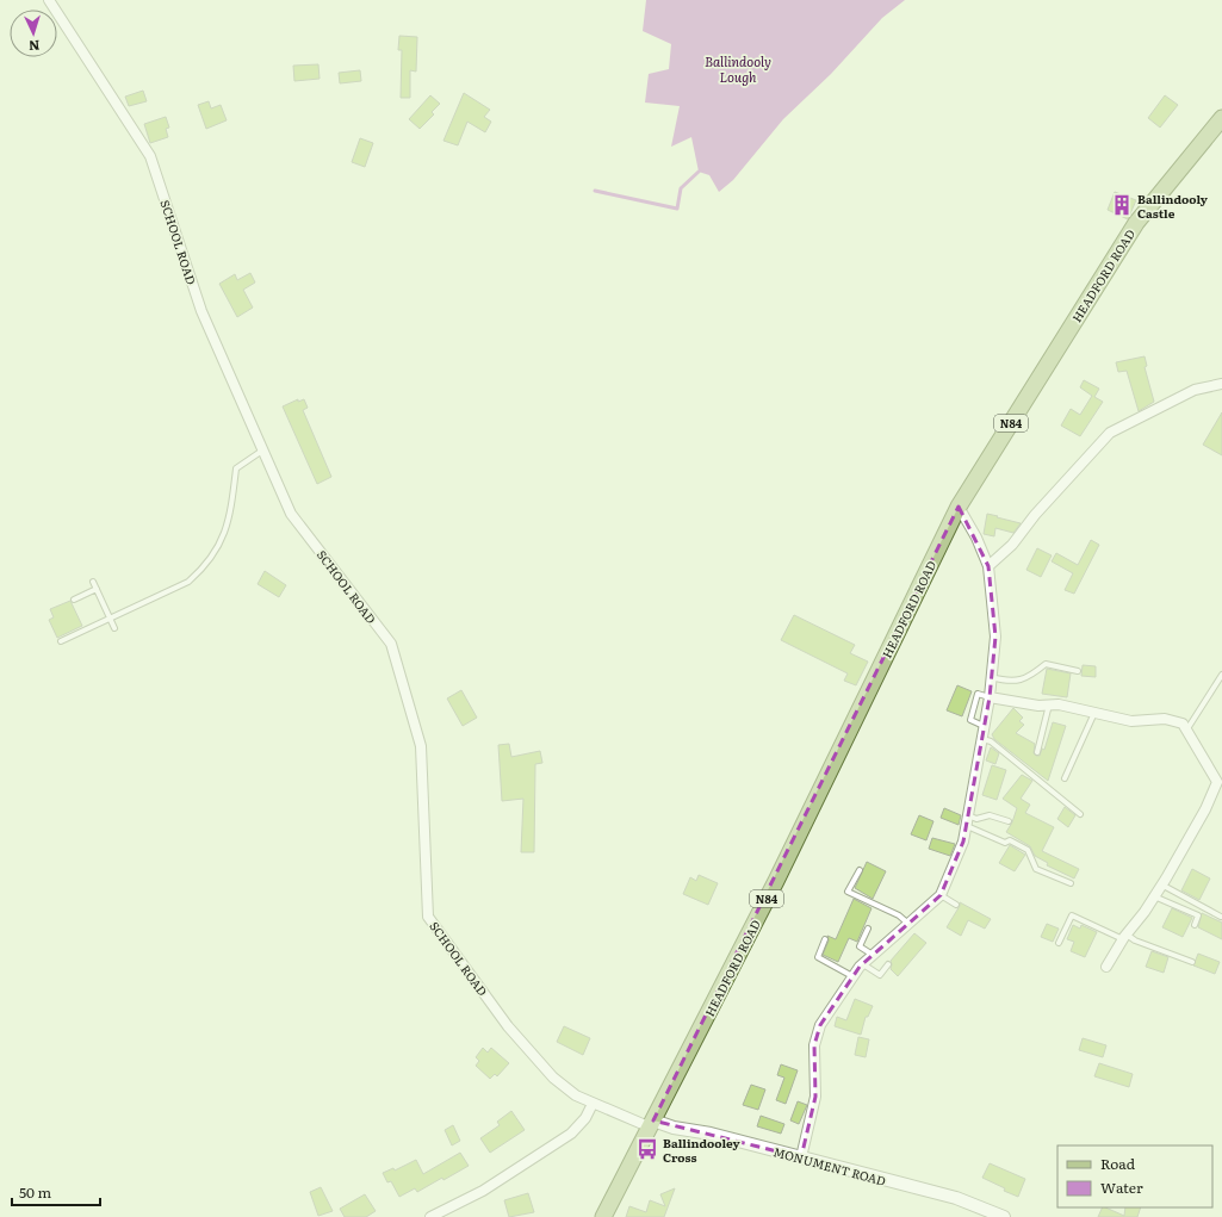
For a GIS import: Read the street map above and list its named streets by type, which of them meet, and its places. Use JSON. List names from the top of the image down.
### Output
{
  "streets": {
    "main road": ["HEADFORD ROAD", "N84"],
    "street": ["SCHOOL ROAD", "MONUMENT ROAD"]
  },
  "crossings": [
    ["SCHOOL ROAD", "HEADFORD ROAD"],
    ["SCHOOL ROAD", "N84"],
    ["SCHOOL ROAD", "MONUMENT ROAD"],
    ["HEADFORD ROAD", "N84"],
    ["HEADFORD ROAD", "MONUMENT ROAD"],
    ["N84", "MONUMENT ROAD"]
  ],
  "water": ["Ballindooly Lough"],
  "places": {
    "building": ["Ballindooly Castle"],
    "bus stop": ["Ballindooley Cross"]
  },
  "legend": ["Road", "Water"],
  "scale_bar": "50 m",
  "north": "bottom"
}
